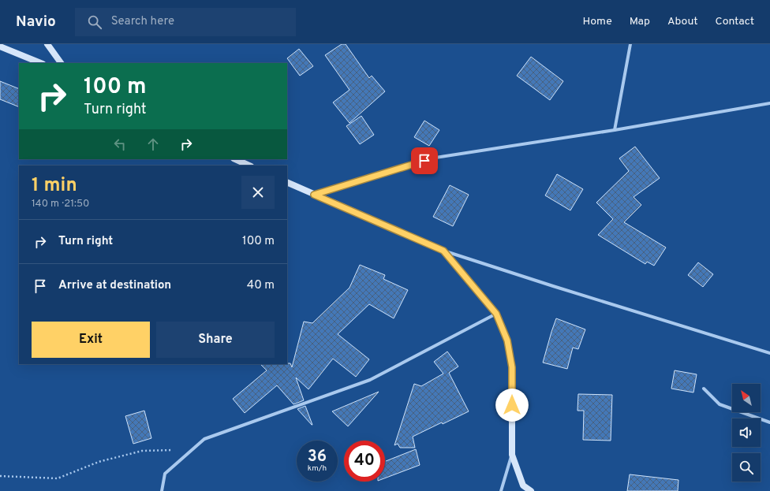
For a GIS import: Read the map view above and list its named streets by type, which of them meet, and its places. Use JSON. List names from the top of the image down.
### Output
{
  "north": "top left",
  "page": {
    "header": "Navio",
    "search": "Search here",
    "nav": [
      "Home",
      "Map",
      "About",
      "Contact"
    ],
    "turn": ["100 m", "Turn right"],
    "heading": ["1 min", "140 m · 21:50"],
    "list": [
      {
        "name": "Turn right",
        "value": "100 m"
      },
      {
        "name": "Arrive at destination",
        "value": "40 m"
      }
    ],
    "buttons": ["Exit", "Share"],
    "speed": "36 km/h",
    "limit": "40"
  }
}
